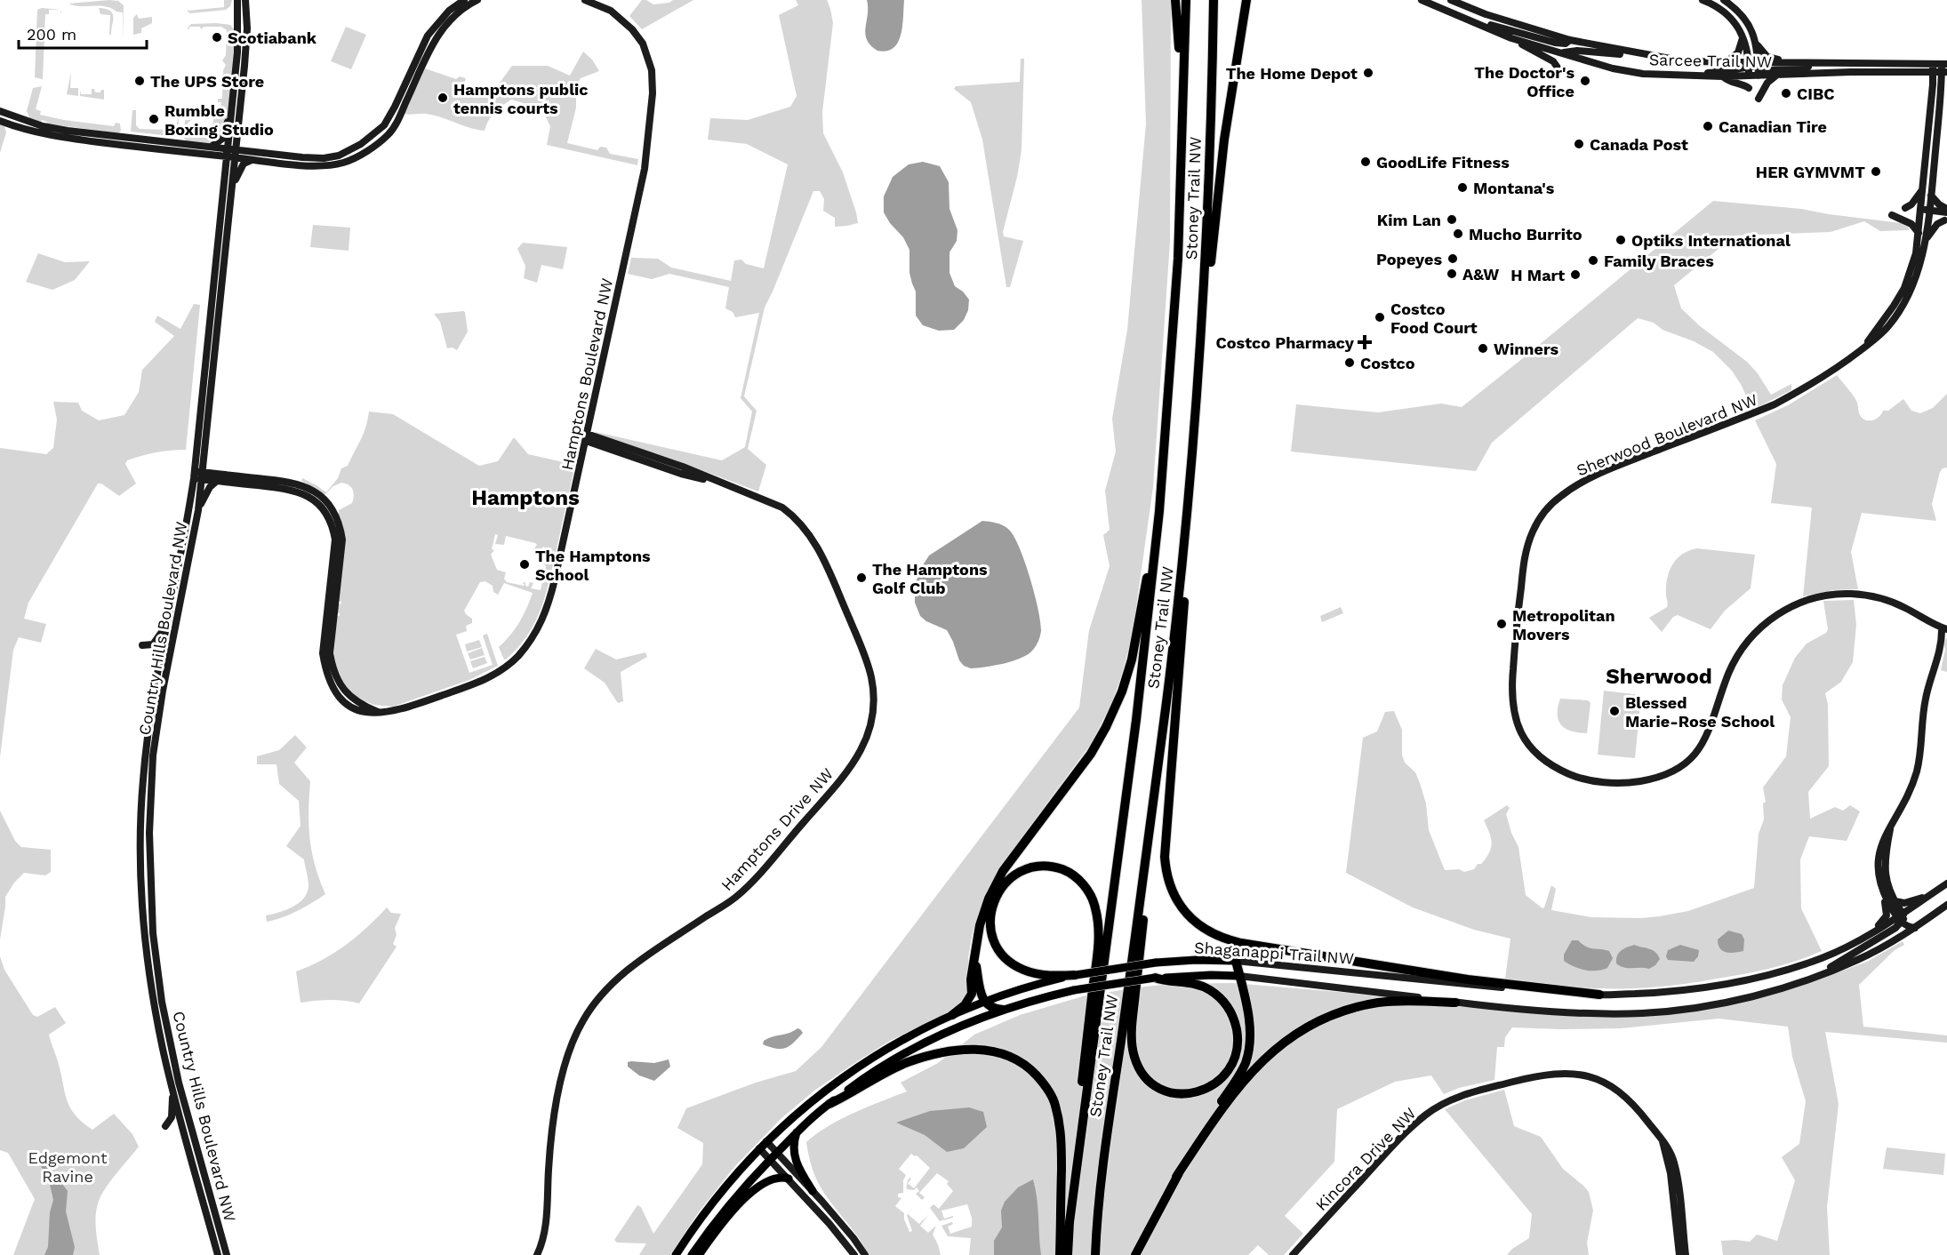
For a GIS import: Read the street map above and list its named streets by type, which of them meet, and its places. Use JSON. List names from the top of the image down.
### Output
{
  "streets": {
    "highway": ["Stoney Trail NW"],
    "main road": ["Shaganappi Trail NW"],
    "street": [
      "Sarcee Trail NW",
      "Hamptons Boulevard NW",
      "Sherwood Boulevard NW",
      "Country Hills Boulevard NW",
      "Hamptons Drive NW",
      "Kincora Drive NW"
    ]
  },
  "crossings": [
    ["Sarcee Trail NW", "Sherwood Boulevard NW"],
    ["Hamptons Boulevard NW", "Country Hills Boulevard NW"],
    ["Hamptons Boulevard NW", "Hamptons Drive NW"]
  ],
  "districts": ["Hamptons", "Sherwood"],
  "parks": ["Edgemont Ravine"],
  "places": {
    "other": [
      "Scotiabank",
      "The Home Depot",
      "The UPS Store",
      "The Doctor's Office",
      "CIBC",
      "Hamptons public tennis courts",
      "Rumble Boxing Studio",
      "Canadian Tire",
      "Canada Post",
      "GoodLife Fitness",
      "HER GYMVMT",
      "Montana's",
      "Kim Lan",
      "Mucho Burrito",
      "Optiks International",
      "Popeyes",
      "Family Braces",
      "A&W",
      "H Mart",
      "Costco Food Court",
      "Winners",
      "Costco",
      "The Hamptons School",
      "The Hamptons Golf Club",
      "Metropolitan Movers",
      "Blessed Marie-Rose School"
    ],
    "health": ["Costco Pharmacy"]
  },
  "scale_bar": "200 m"
}
